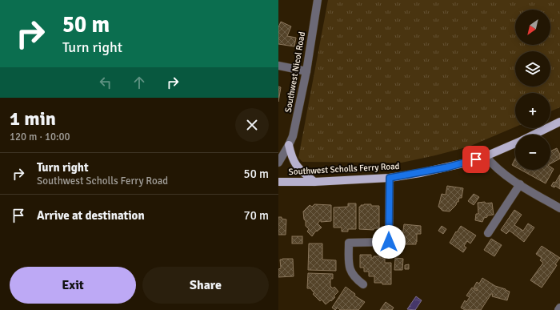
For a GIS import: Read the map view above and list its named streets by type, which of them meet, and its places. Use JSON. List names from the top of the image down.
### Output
{
  "streets": {
    "main road": ["Southwest Scholls Ferry Road"],
    "street": ["Southwest Nicol Road"]
  },
  "north": "bottom left",
  "page": {
    "turn": ["50 m", "Turn right"],
    "map_buttons": ["+", "−"],
    "heading": ["1 min", "120 m · 10:00"],
    "list": [
      {
        "name": "Turn right",
        "note": "Southwest Scholls Ferry Road",
        "value": "50 m"
      },
      {
        "name": "Arrive at destination",
        "value": "70 m"
      }
    ],
    "buttons": ["Exit", "Share"]
  }
}
